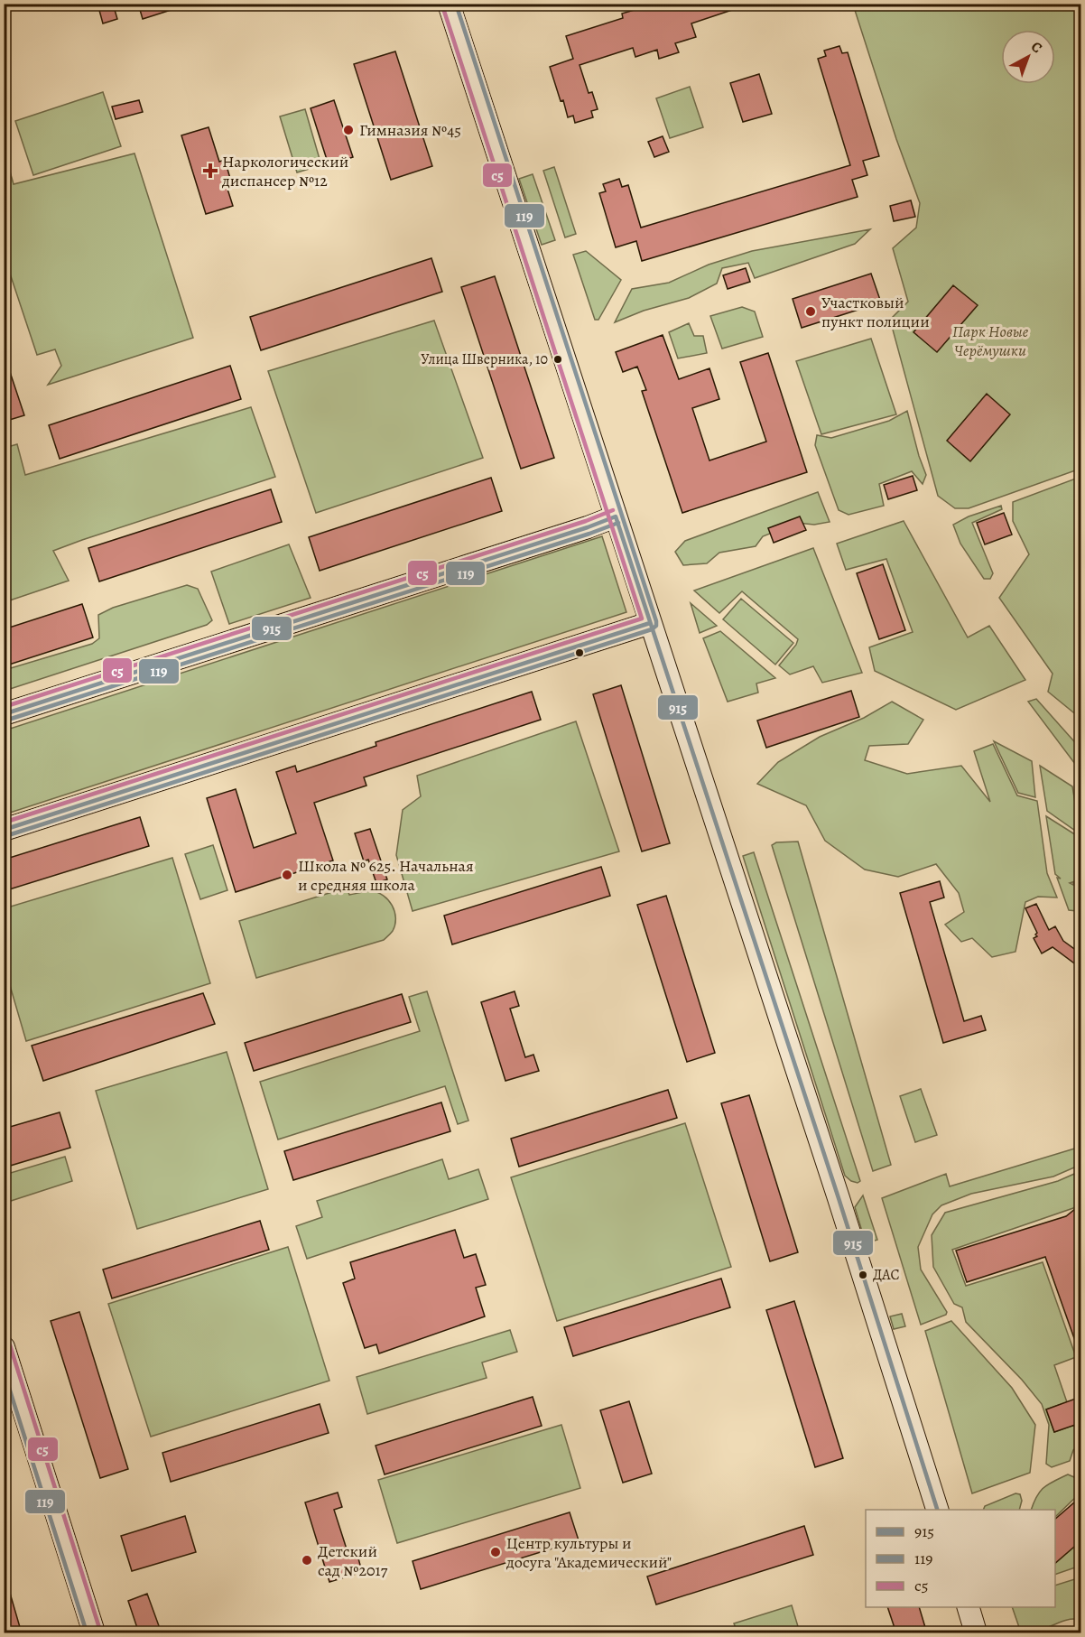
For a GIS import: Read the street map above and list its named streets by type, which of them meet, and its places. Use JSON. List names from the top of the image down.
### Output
{
  "parks": ["Парк Новые Черёмушки"],
  "places": {
    "other": [
      "Гимназия №45",
      "Участковый пункт полиции",
      "Улица Шверника, 10",
      "Школа № 625. Начальная и средняя школа",
      "ДАС",
      "Центр культуры и досуга \"Академический\"",
      "Детский сад №2017"
    ],
    "health": ["Наркологический диспансер №12"]
  },
  "lines": ["transit line 119", "transit line с5", "transit line 915"],
  "legend": ["915", "119", "с5"],
  "north": "top right"
}
